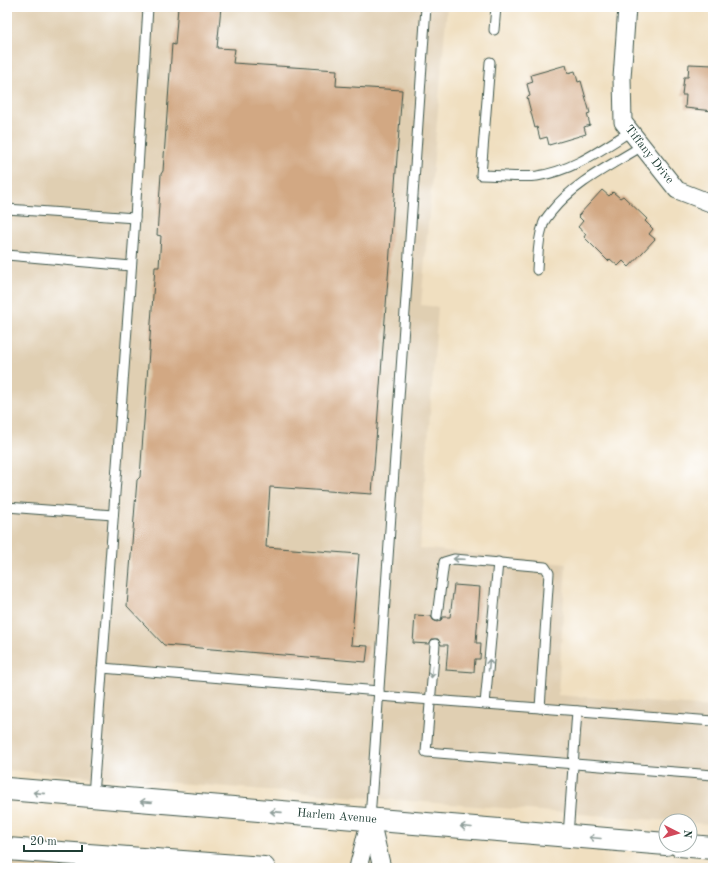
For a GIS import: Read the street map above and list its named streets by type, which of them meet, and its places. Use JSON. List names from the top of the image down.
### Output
{
  "streets": {
    "main road": ["Harlem Avenue"],
    "street": ["Tiffany Drive"]
  },
  "scale_bar": "20 m",
  "north": "right"
}
